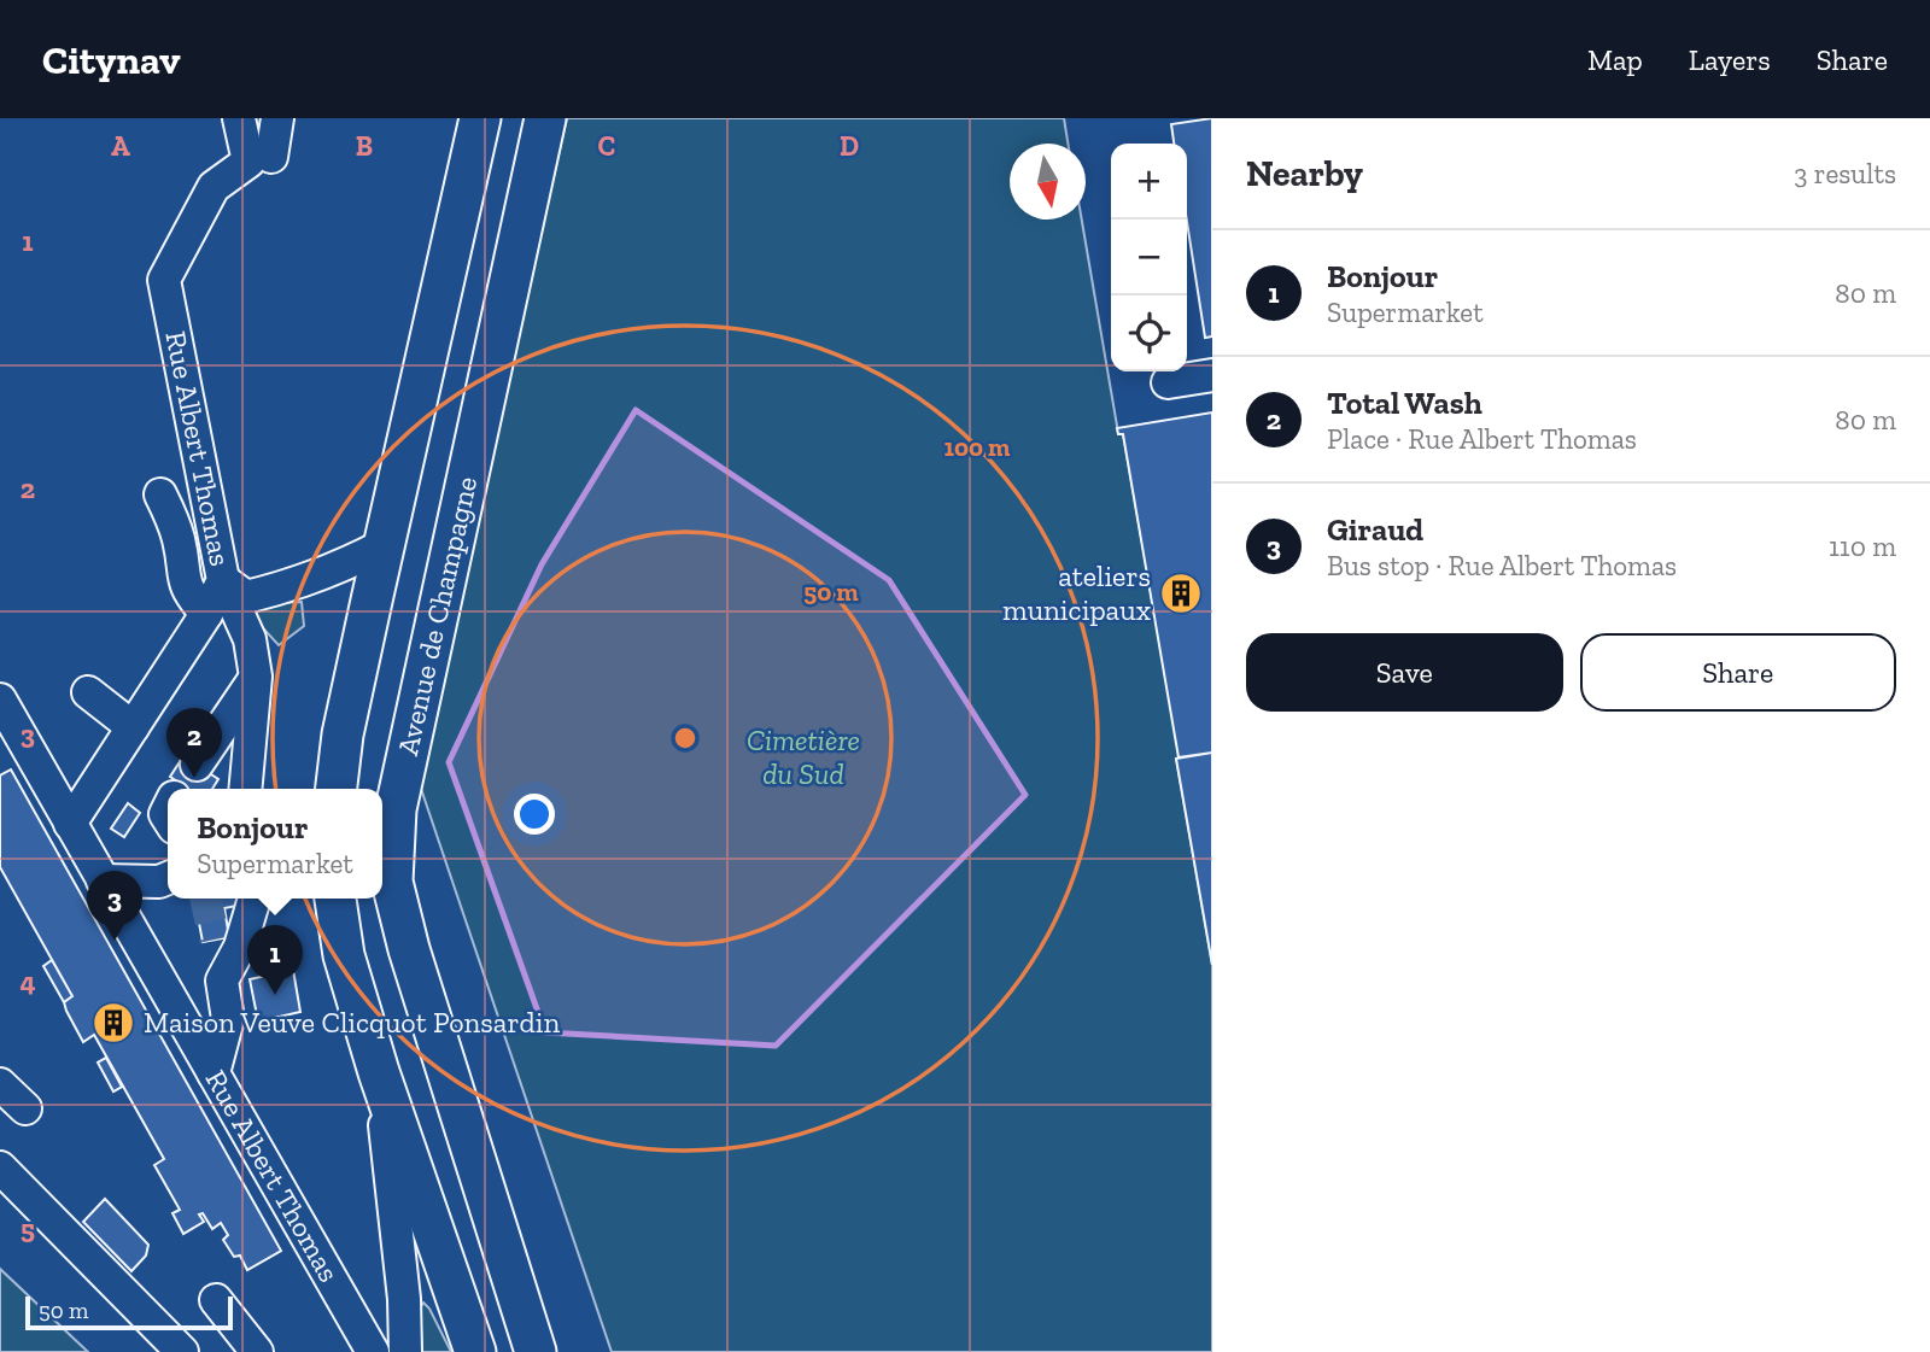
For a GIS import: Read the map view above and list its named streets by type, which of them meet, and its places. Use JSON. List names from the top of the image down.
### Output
{
  "streets": {
    "main road": ["Avenue de Champagne"],
    "street": ["Rue Albert Thomas"]
  },
  "parks": ["Cimetière du Sud"],
  "places": {
    "building": ["ateliers municipaux", "Maison Veuve Clicquot Ponsardin"]
  },
  "scale_bar": "50 m",
  "north": "bottom",
  "page": {
    "header": "Citynav",
    "nav": ["Map", "Layers", "Share"],
    "heading": ["Nearby", "3 results"],
    "map_buttons": ["+", "−"],
    "list": [
      {
        "mark": "1",
        "name": "Bonjour",
        "note": "Supermarket",
        "value": "80 m"
      },
      {
        "mark": "2",
        "name": "Total Wash",
        "note": "Place · Rue Albert Thomas",
        "value": "80 m"
      },
      {
        "mark": "3",
        "name": "Giraud",
        "note": "Bus stop · Rue Albert Thomas",
        "value": "110 m"
      }
    ],
    "buttons": ["Save", "Share"],
    "pins": ["2", "3", "1"],
    "popup": ["Bonjour", "Supermarket"],
    "scale": "50 m"
  },
  "grid": {
    "columns": [
      "A",
      "B",
      "C",
      "D"
    ],
    "rows": [
      "1",
      "2",
      "3",
      "4",
      "5"
    ]
  },
  "rings": ["100 m", "50 m"]
}
